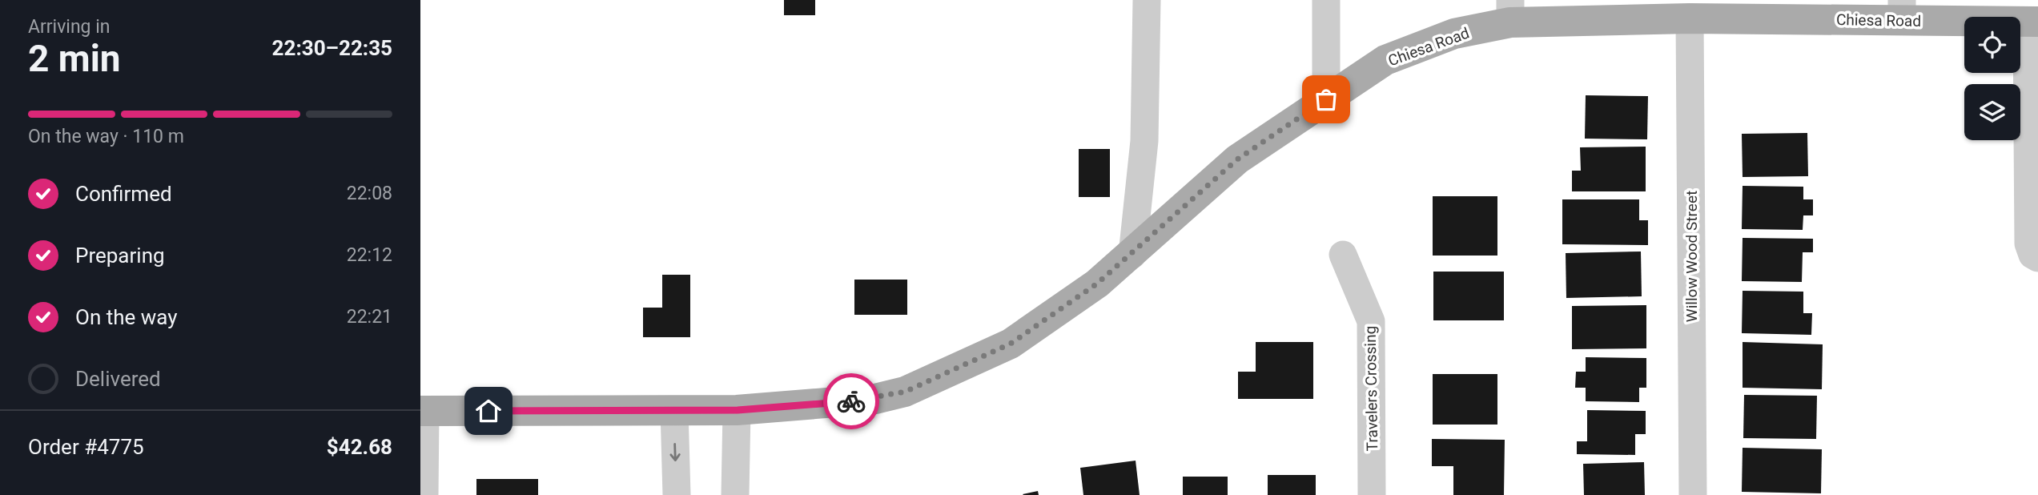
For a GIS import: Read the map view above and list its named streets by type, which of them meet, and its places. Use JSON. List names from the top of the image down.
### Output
{
  "streets": {
    "main road": ["Chiesa Road"],
    "street": ["Willow Wood Street", "Travelers Crossing"]
  },
  "crossings": [
    ["Chiesa Road", "Willow Wood Street"]
  ],
  "page": {
    "heading": ["2 min", "Arriving in", "22:30–22:35"],
    "panel": ["Order #4775", "$42.68"],
    "bar": "On the way · 110 m",
    "list": [
      ["Confirmed", "22:08"],
      ["Preparing", "22:12"],
      ["On the way", "22:21"],
      "Delivered"
    ]
  }
}
